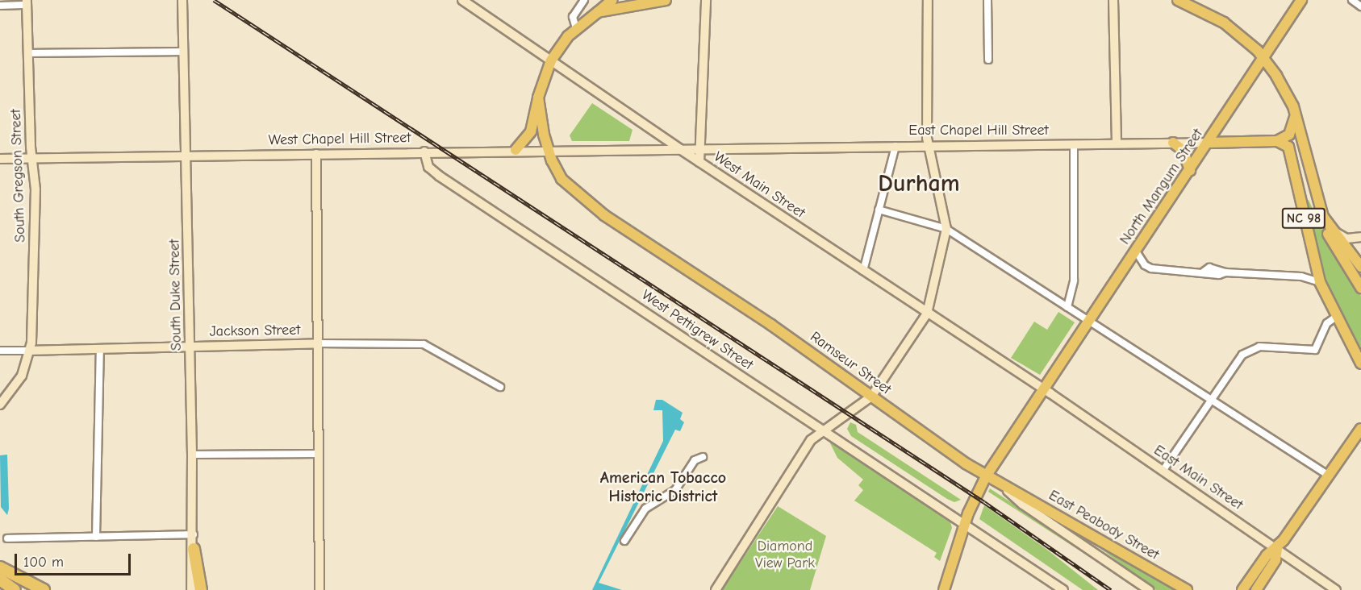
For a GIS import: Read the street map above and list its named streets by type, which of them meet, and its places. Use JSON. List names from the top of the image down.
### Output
{
  "streets": {
    "main road": [
      "East Chapel Hill Street",
      "North Mangum Street",
      "NC 98",
      "Ramseur Street",
      "East Peabody Street"
    ],
    "street": [
      "West Chapel Hill Street",
      "South Gregson Street",
      "West Main Street",
      "South Duke Street",
      "West Pettigrew Street",
      "Jackson Street",
      "East Main Street"
    ]
  },
  "crossings": [
    ["East Chapel Hill Street", "West Chapel Hill Street"],
    ["East Chapel Hill Street", "West Main Street"],
    ["East Chapel Hill Street", "North Mangum Street"],
    ["East Chapel Hill Street", "NC 98"],
    ["West Chapel Hill Street", "South Gregson Street"],
    ["West Chapel Hill Street", "West Main Street"],
    ["West Chapel Hill Street", "South Duke Street"],
    ["West Chapel Hill Street", "West Pettigrew Street"],
    ["West Chapel Hill Street", "Ramseur Street"],
    ["South Gregson Street", "Jackson Street"],
    ["West Main Street", "North Mangum Street"],
    ["West Main Street", "East Main Street"],
    ["North Mangum Street", "West Pettigrew Street"],
    ["North Mangum Street", "Ramseur Street"],
    ["North Mangum Street", "East Main Street"],
    ["South Duke Street", "Jackson Street"],
    ["Ramseur Street", "East Peabody Street"]
  ],
  "districts": ["Durham", "American Tobacco Historic District"],
  "parks": ["Diamond View Park"],
  "scale_bar": "100 m"
}
